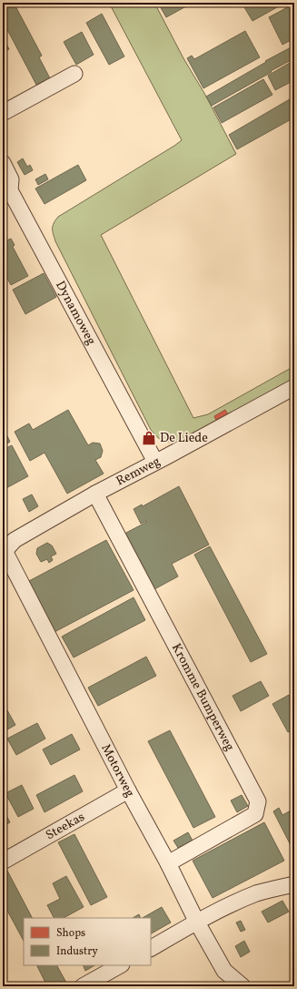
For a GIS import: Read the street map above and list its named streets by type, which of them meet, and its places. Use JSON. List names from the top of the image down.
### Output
{
  "streets": {
    "street": [
      "Dynamoweg",
      "Remweg",
      "Kromme Bumperweg",
      "Motorweg",
      "Steekas"
    ]
  },
  "crossings": [
    ["Dynamoweg", "Remweg"],
    ["Remweg", "Kromme Bumperweg"],
    ["Remweg", "Motorweg"],
    ["Kromme Bumperweg", "Motorweg"],
    ["Motorweg", "Steekas"]
  ],
  "places": {
    "shop": ["De Liede"]
  },
  "legend": ["Shops", "Industry"]
}
